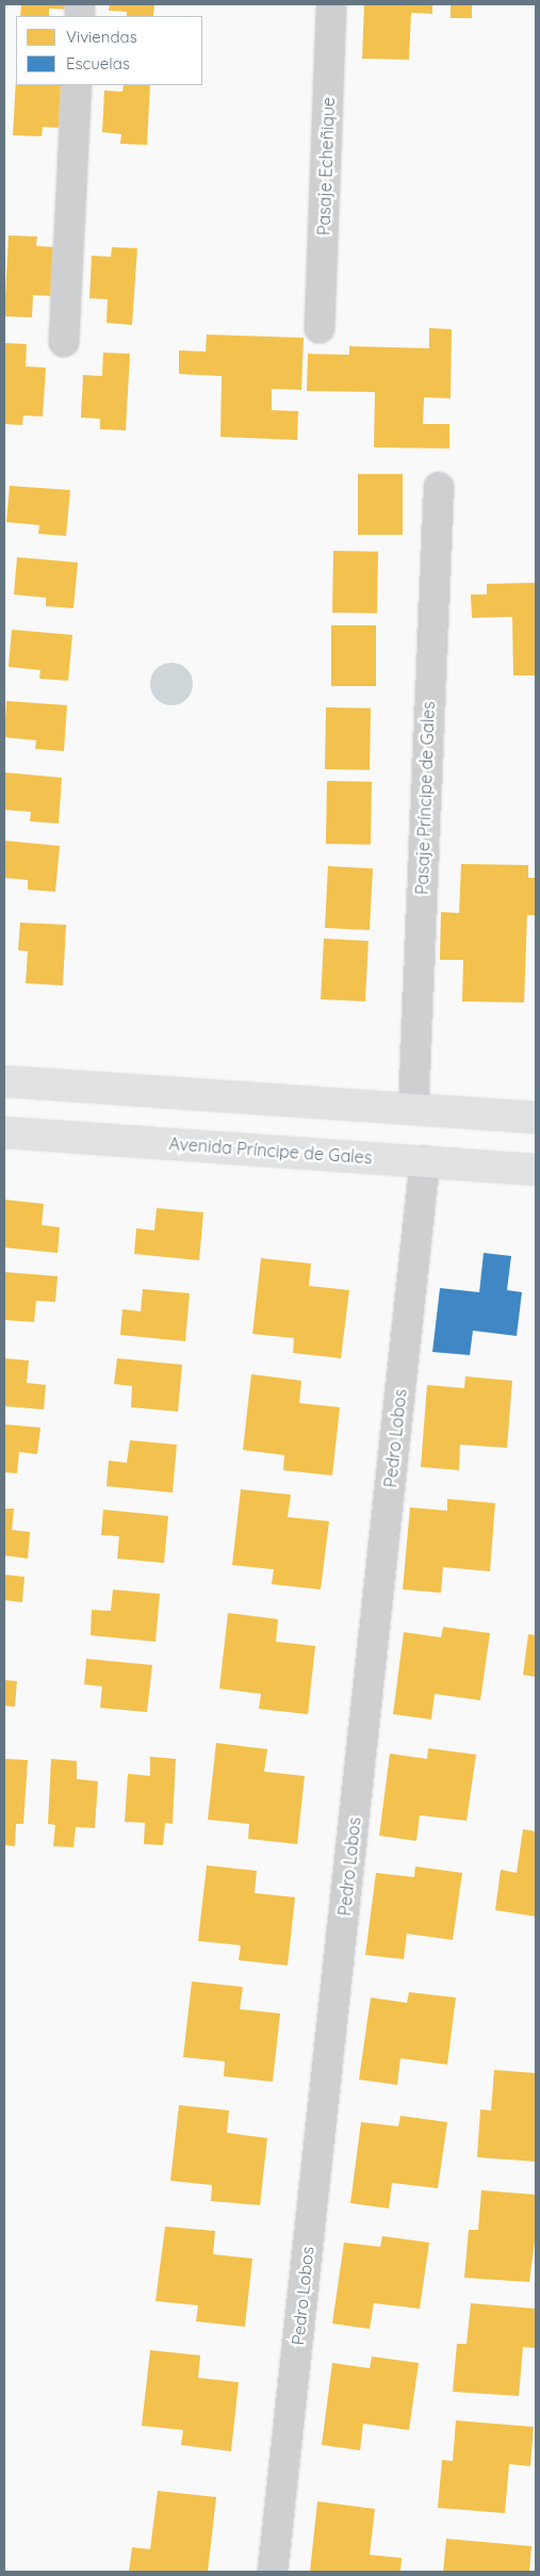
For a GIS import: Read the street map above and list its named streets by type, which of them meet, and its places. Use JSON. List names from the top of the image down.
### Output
{
  "streets": {
    "main road": ["Avenida Príncipe de Gales"],
    "street": ["Pasaje Echeñique", "Pasaje Príncipe de Gales", "Pedro Lobos"]
  },
  "crossings": [
    ["Avenida Príncipe de Gales", "Pedro Lobos"]
  ],
  "legend": ["Viviendas", "Escuelas"]
}
